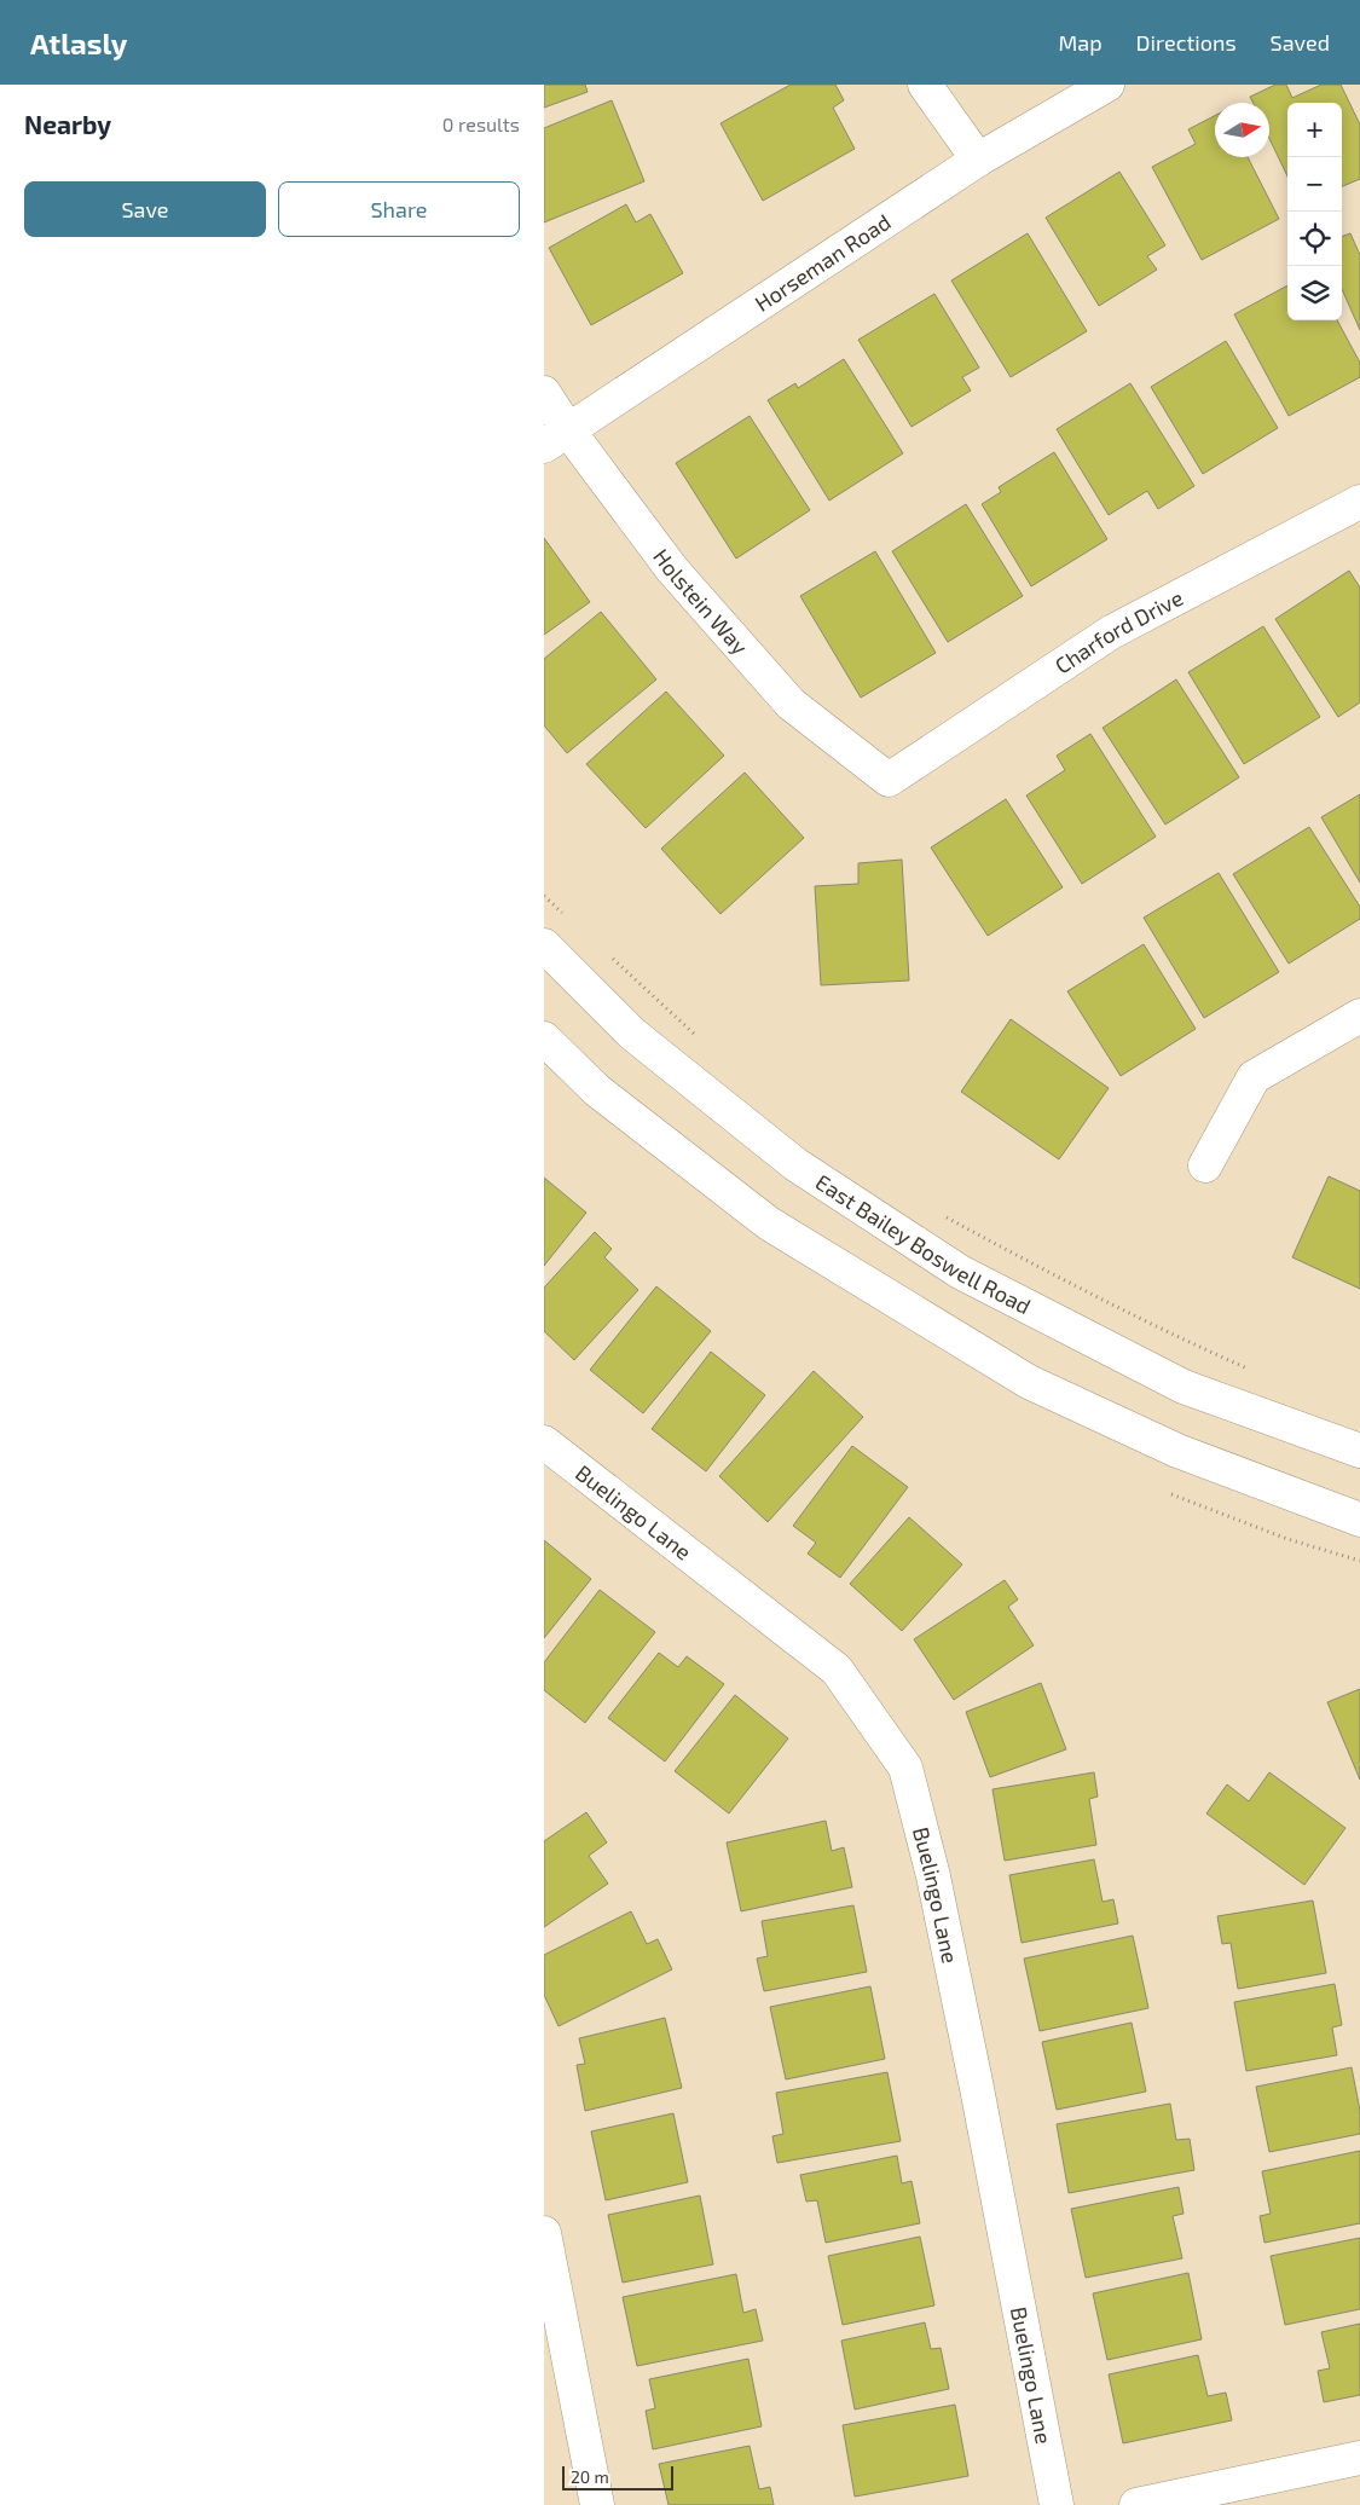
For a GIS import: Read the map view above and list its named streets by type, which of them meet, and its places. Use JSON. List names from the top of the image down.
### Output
{
  "streets": {
    "street": [
      "Horseman Road",
      "Holstein Way",
      "Charford Drive",
      "East Bailey Boswell Road",
      "Buelingo Lane"
    ]
  },
  "crossings": [
    ["Horseman Road", "Holstein Way"],
    ["Holstein Way", "Charford Drive"]
  ],
  "scale_bar": "20 m",
  "north": "right",
  "page": {
    "header": "Atlasly",
    "nav": ["Map", "Directions", "Saved"],
    "heading": ["Nearby", "0 results"],
    "map_buttons": ["+", "−"],
    "buttons": ["Save", "Share"],
    "scale": "20 m"
  }
}
